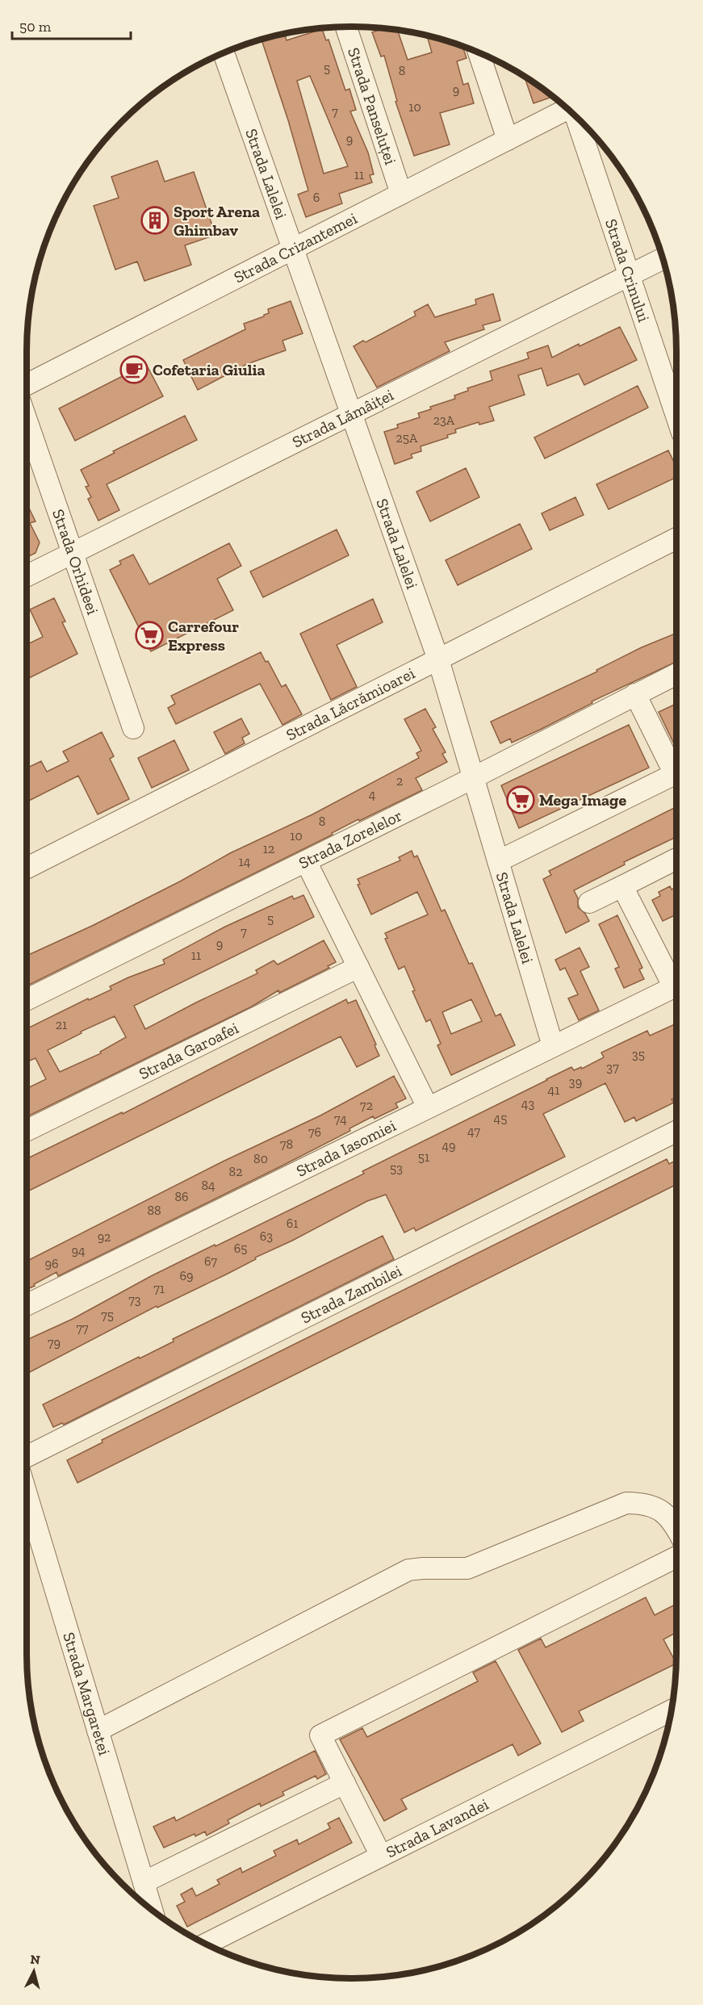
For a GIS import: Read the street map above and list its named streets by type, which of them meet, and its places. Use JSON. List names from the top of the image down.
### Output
{
  "streets": {
    "street": [
      "Strada Panseluței",
      "Strada Lalelei",
      "Strada Crizantemei",
      "Strada Crinului",
      "Strada Lămâiței",
      "Strada Orhideei",
      "Strada Lăcrămioarei",
      "Strada Zorelelor",
      "Strada Garoafei",
      "Strada Iasomiei",
      "Strada Zambilei",
      "Strada Margaretei",
      "Strada Lavandei"
    ]
  },
  "crossings": [
    ["Strada Panseluței", "Strada Crizantemei"],
    ["Strada Lalelei", "Strada Crizantemei"],
    ["Strada Lalelei", "Strada Lămâiței"],
    ["Strada Lalelei", "Strada Lăcrămioarei"],
    ["Strada Lalelei", "Strada Zorelelor"],
    ["Strada Lalelei", "Strada Iasomiei"],
    ["Strada Crinului", "Strada Lămâiței"],
    ["Strada Lămâiței", "Strada Orhideei"]
  ],
  "places": {
    "building": ["Sport Arena Ghimbav"],
    "cafe": ["Cofetaria Giulia"],
    "supermarket": ["Carrefour Express", "Mega Image"]
  },
  "house_numbers": [
    "5",
    "8",
    "9",
    "10",
    "7",
    "9",
    "11",
    "6",
    "23A",
    "25A",
    "2",
    "4",
    "8",
    "10",
    "12",
    "14",
    "5",
    "7",
    "9",
    "11",
    "21",
    "35",
    "37",
    "39",
    "41",
    "43",
    "72",
    "45",
    "74",
    "47",
    "76",
    "78",
    "49",
    "51",
    "80",
    "53",
    "82",
    "84",
    "86",
    "88",
    "61",
    "63",
    "92",
    "65",
    "94",
    "67",
    "96",
    "69",
    "71",
    "73",
    "75",
    "77",
    "79"
  ],
  "scale_bar": "50 m",
  "north": "top"
}
